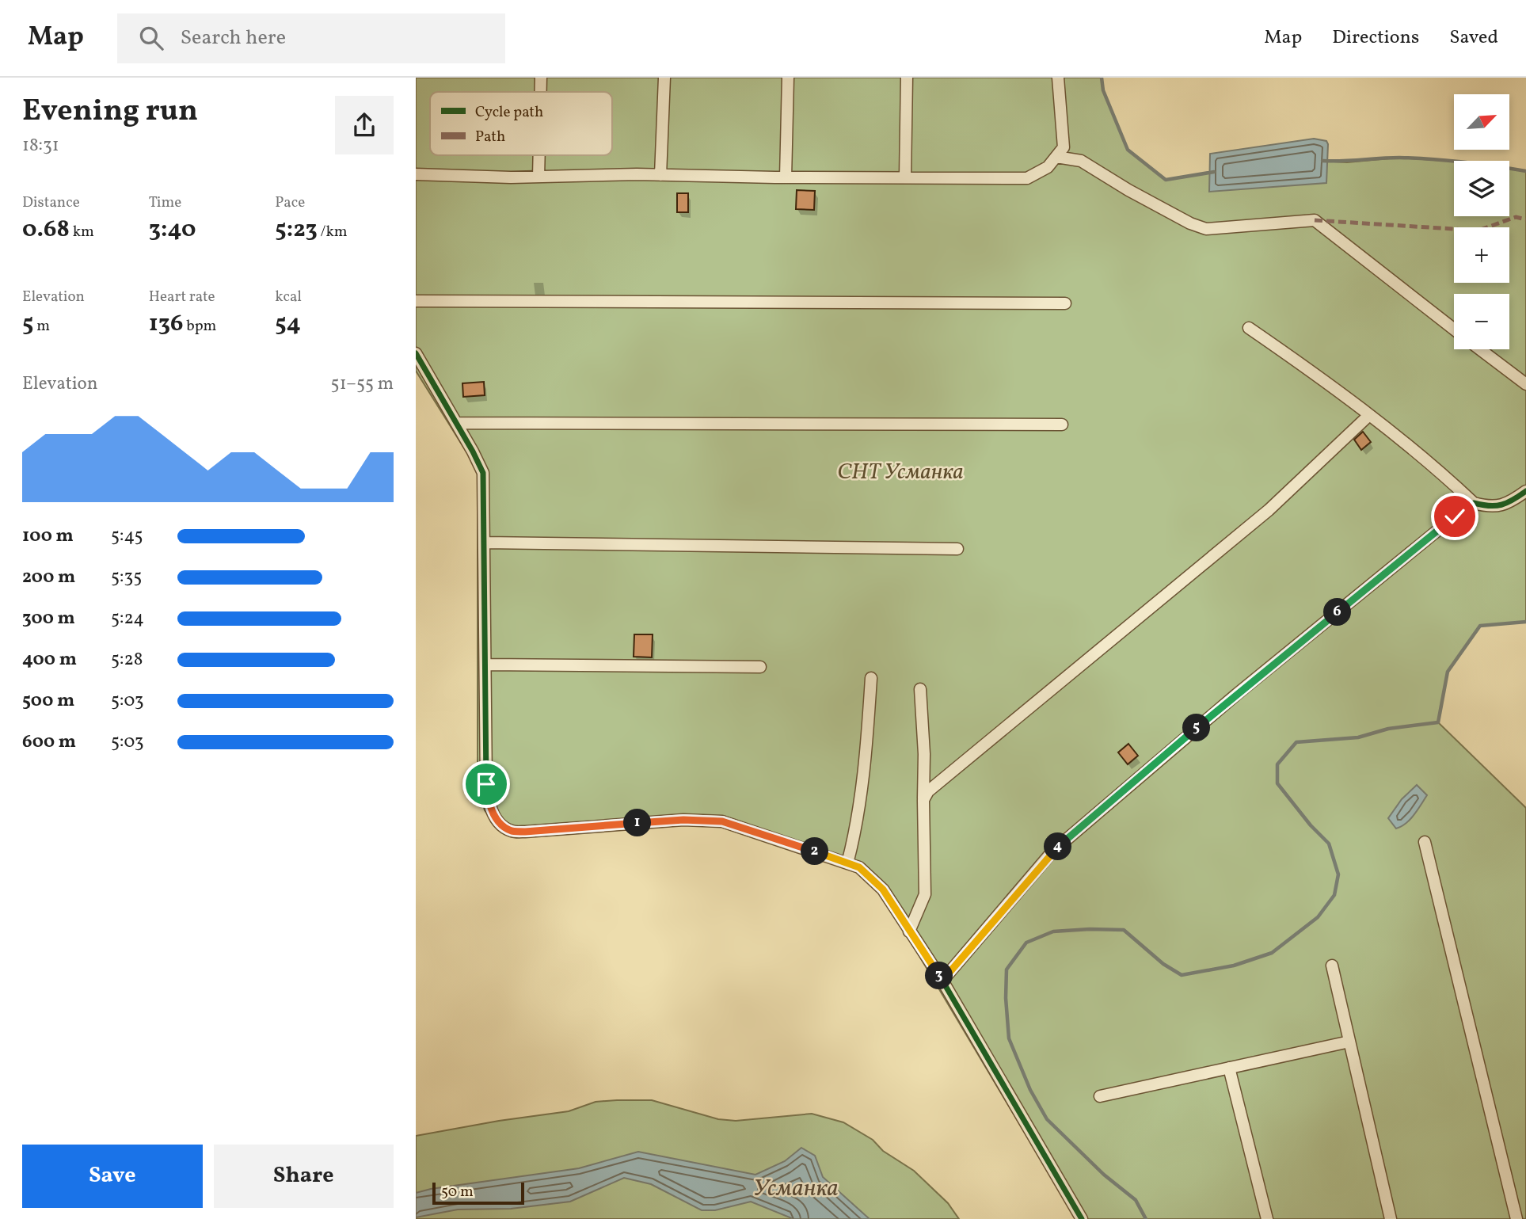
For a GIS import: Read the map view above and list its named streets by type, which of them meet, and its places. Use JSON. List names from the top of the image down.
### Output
{
  "water": ["Усманка"],
  "parks": ["СНТ Усманка"],
  "legend": ["Cycle path", "Path"],
  "scale_bar": "50 m",
  "north": "top right",
  "page": {
    "header": "Map",
    "search": "Search here",
    "nav": ["Map", "Directions", "Saved"],
    "heading": ["Evening run", "18:31"],
    "map_buttons": ["+", "−"],
    "stats": [
      ["Distance", "0.68 km"],
      ["Time", "3:40"],
      ["Pace", "5:23 /km"],
      ["Elevation", "5 m"],
      ["Heart rate", "136 bpm"],
      ["kcal", "54"]
    ],
    "chart": ["Elevation", "51–55 m"],
    "list": [
      {
        "name": "100 m",
        "note": "5:45"
      },
      {
        "name": "200 m",
        "note": "5:35"
      },
      {
        "name": "300 m",
        "note": "5:24"
      },
      {
        "name": "400 m",
        "note": "5:28"
      },
      {
        "name": "500 m",
        "note": "5:03"
      },
      {
        "name": "600 m",
        "note": "5:03"
      }
    ],
    "pins": [
      "6",
      "5",
      "1",
      "4",
      "2",
      "3"
    ],
    "buttons": ["Save", "Share"],
    "scale": "50 m"
  }
}
